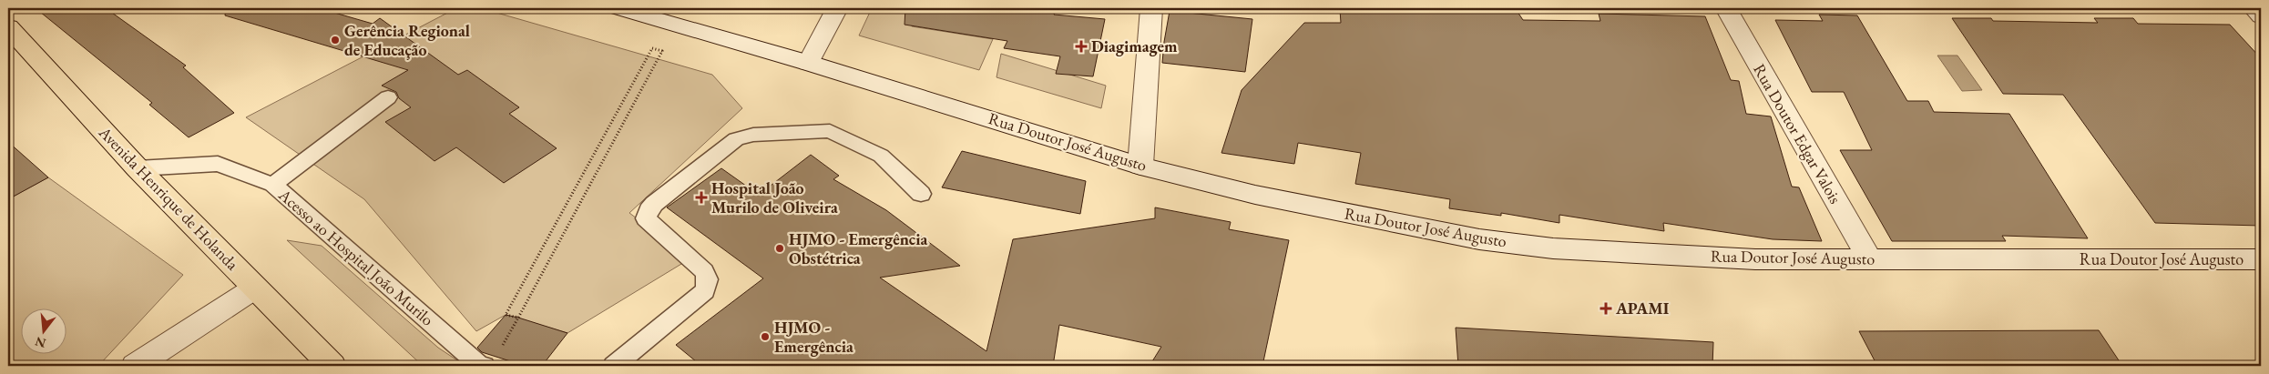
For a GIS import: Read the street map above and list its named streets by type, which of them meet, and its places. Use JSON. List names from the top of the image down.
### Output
{
  "streets": {
    "main road": ["Rua Doutor Edgar Valois", "Rua Doutor José Augusto", "Avenida Henrique de Holanda"],
    "lane": ["Acesso ao Hospital João Murilo"]
  },
  "crossings": [
    ["Rua Doutor Edgar Valois", "Rua Doutor José Augusto"],
    ["Avenida Henrique de Holanda", "Acesso ao Hospital João Murilo"]
  ],
  "places": {
    "other": ["Gerência Regional de Educação", "HJMO - Emergência Obstétrica", "HJMO - Emergência"],
    "health": ["Diagimagem", "Hospital João Murilo de Oliveira", "APAMI"]
  },
  "north": "bottom"
}
